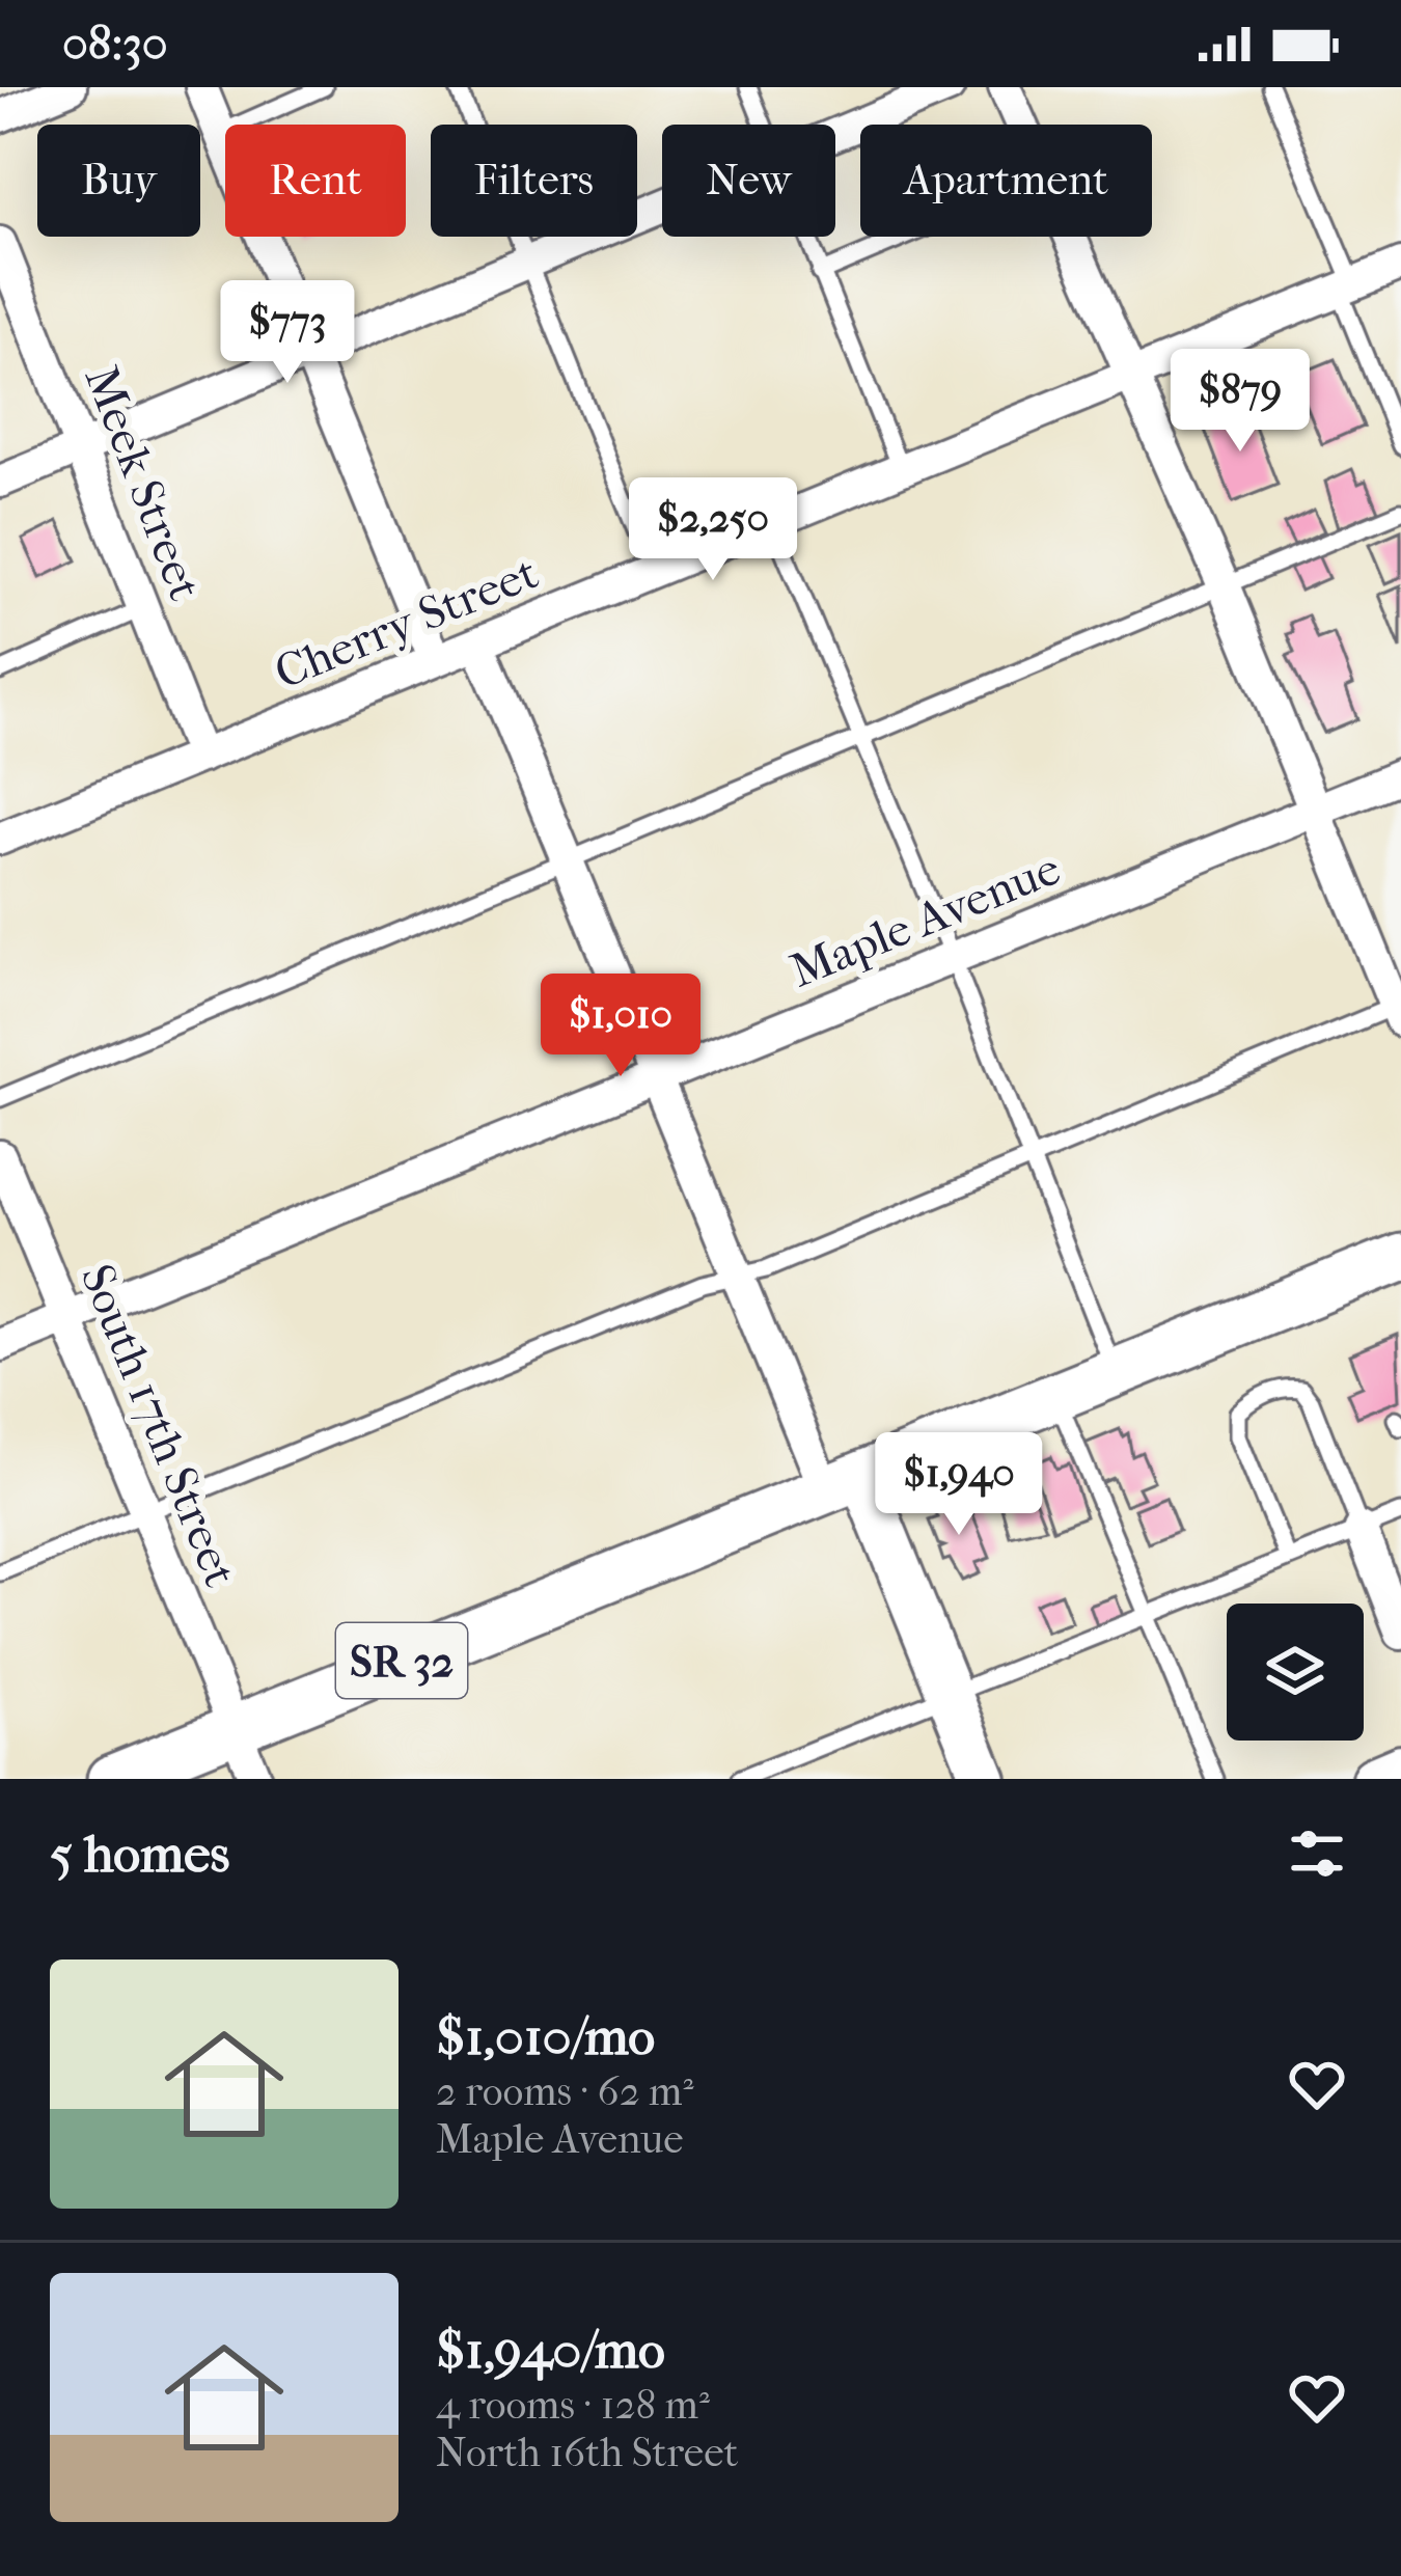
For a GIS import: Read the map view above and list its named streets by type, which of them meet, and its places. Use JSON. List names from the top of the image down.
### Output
{
  "streets": {
    "main road": ["SR 32"],
    "street": [
      "Meek Street",
      "Cherry Street",
      "Maple Avenue",
      "South 17th Street"
    ]
  },
  "crossings": [
    ["Meek Street", "Cherry Street"],
    ["Maple Avenue", "South 17th Street"],
    ["South 17th Street", "SR 32"]
  ],
  "page": {
    "status": "08:30",
    "chip": [
      "Buy",
      "Rent",
      "Filters",
      "New",
      "Apartment"
    ],
    "price": [
      "$773",
      "$879",
      "$2,250",
      "$1,010",
      "$1,940"
    ],
    "heading": "5 homes",
    "list": [
      {
        "name": "$1,010/mo",
        "note": "2 rooms · 62 m² · Maple Avenue"
      },
      {
        "name": "$1,940/mo",
        "note": "4 rooms · 128 m² · North 16th Street"
      }
    ]
  }
}
